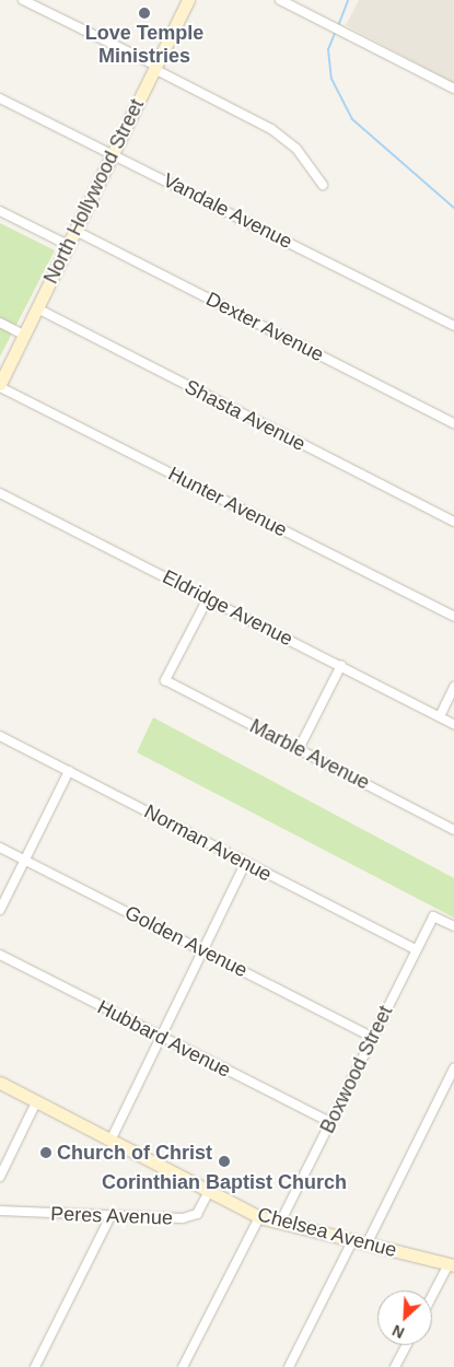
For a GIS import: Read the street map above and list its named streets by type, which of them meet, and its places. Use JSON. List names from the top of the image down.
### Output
{
  "streets": {
    "main road": ["North Hollywood Street", "Chelsea Avenue"],
    "street": [
      "Vandale Avenue",
      "Dexter Avenue",
      "Shasta Avenue",
      "Hunter Avenue",
      "Eldridge Avenue",
      "Marble Avenue",
      "Norman Avenue",
      "Golden Avenue",
      "Hubbard Avenue",
      "Boxwood Street",
      "Peres Avenue"
    ]
  },
  "crossings": [
    ["North Hollywood Street", "Vandale Avenue"],
    ["North Hollywood Street", "Dexter Avenue"],
    ["North Hollywood Street", "Shasta Avenue"],
    ["Eldridge Avenue", "Marble Avenue"],
    ["Norman Avenue", "Boxwood Street"],
    ["Golden Avenue", "Boxwood Street"],
    ["Hubbard Avenue", "Boxwood Street"],
    ["Boxwood Street", "Chelsea Avenue"],
    ["Peres Avenue", "Chelsea Avenue"]
  ],
  "places": ["Love Temple Ministries", "Church of Christ", "Corinthian Baptist Church"],
  "north": "bottom left"
}
